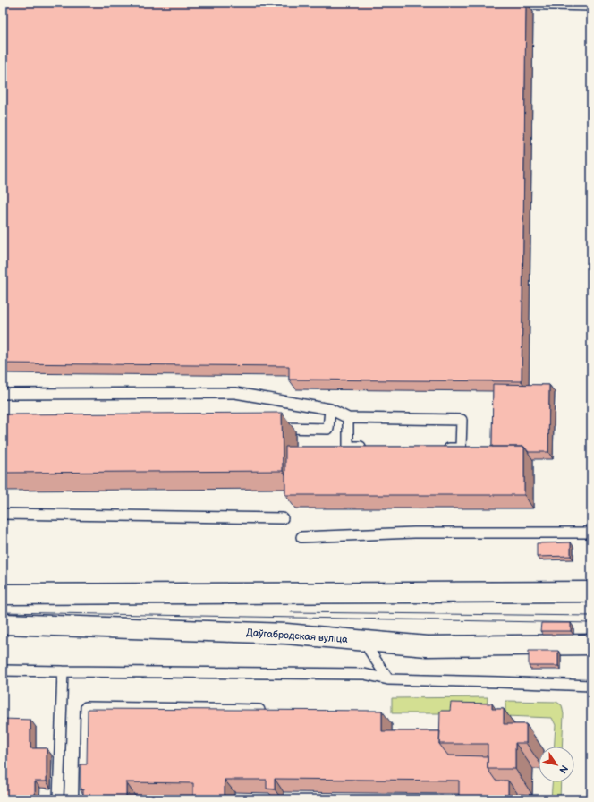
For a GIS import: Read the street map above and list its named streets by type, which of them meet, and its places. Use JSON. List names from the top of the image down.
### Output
{
  "streets": {
    "main road": ["Даўгабродская вуліца"]
  },
  "north": "bottom right"
}
